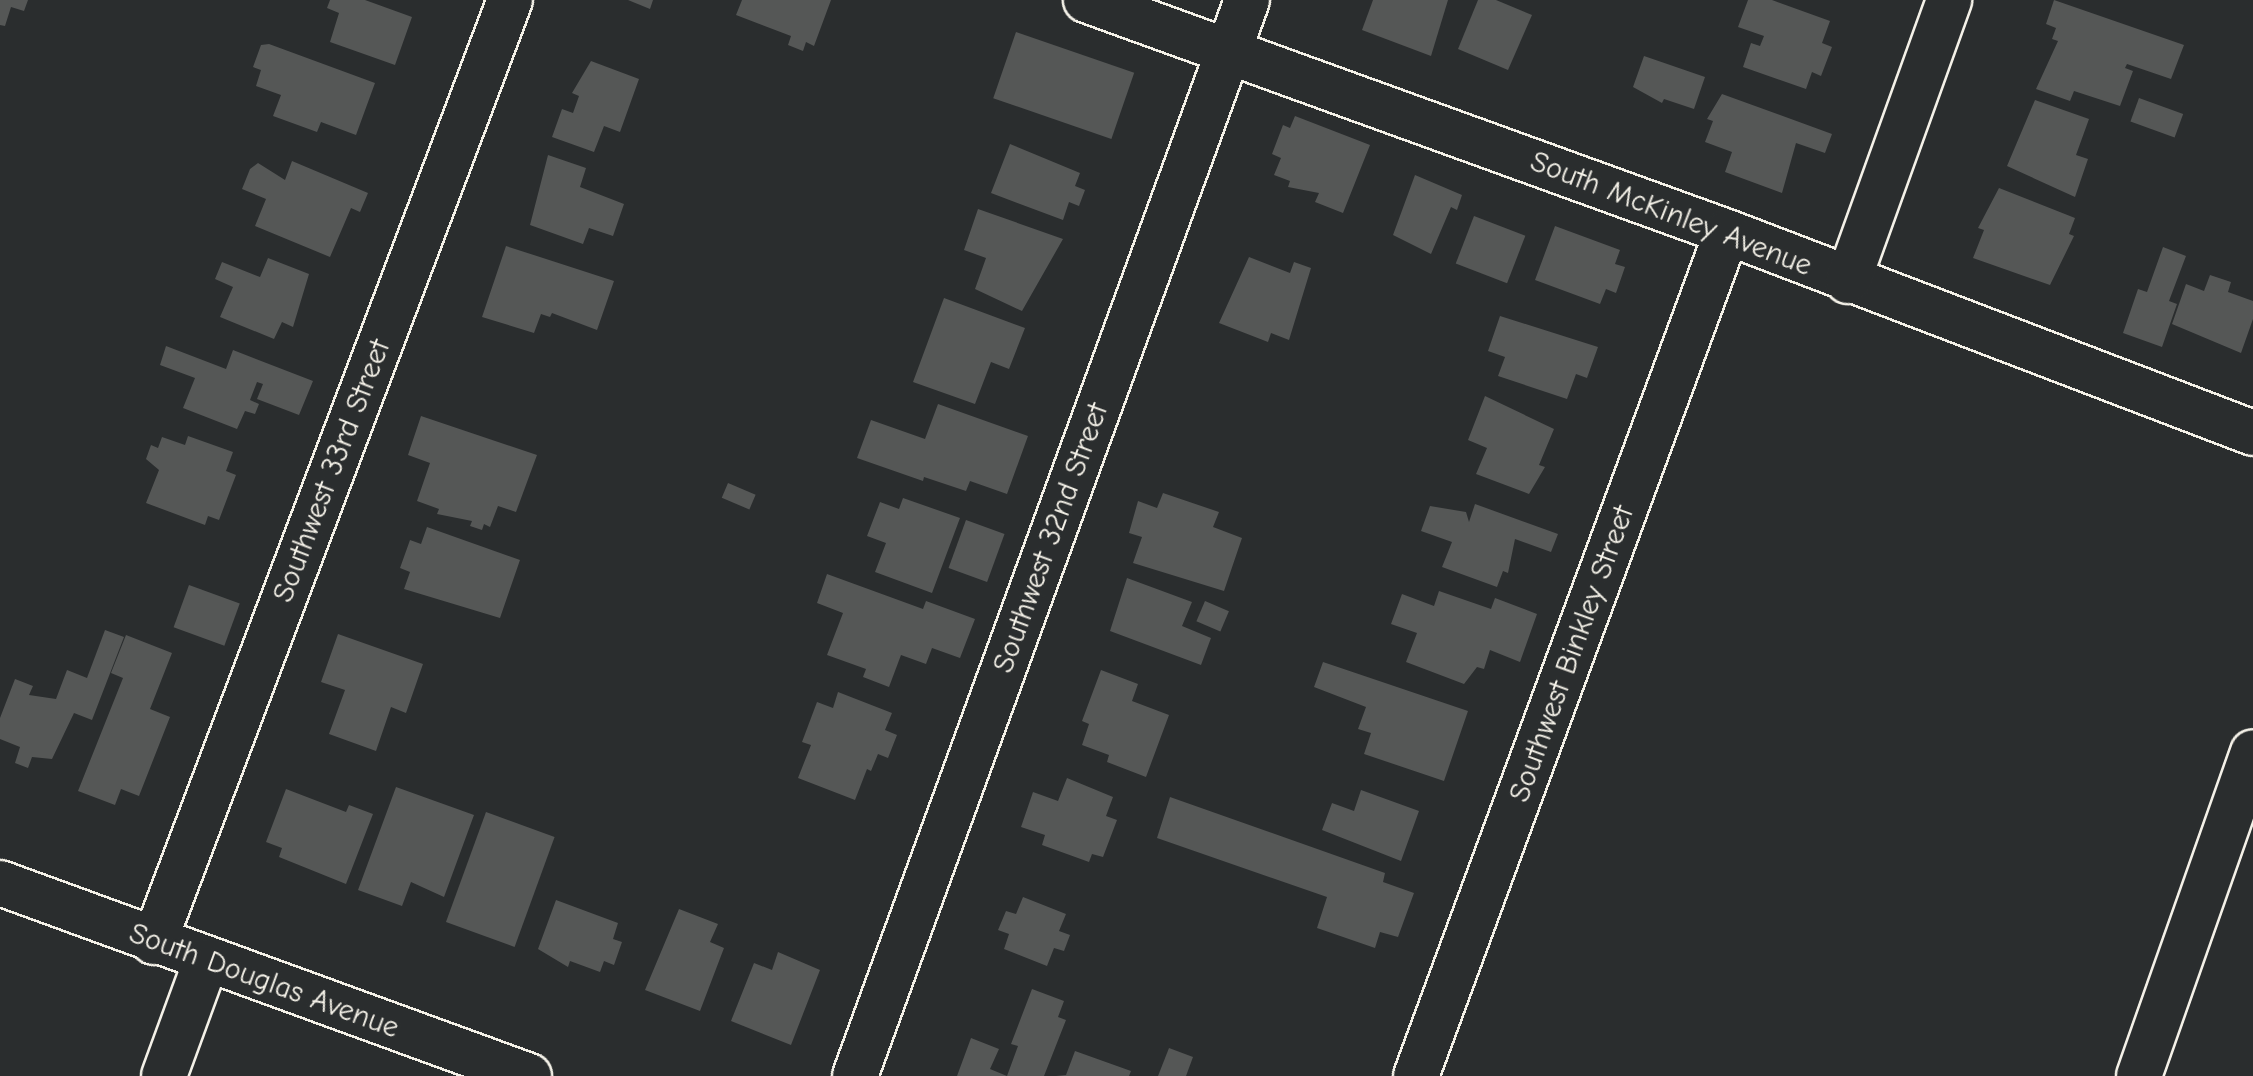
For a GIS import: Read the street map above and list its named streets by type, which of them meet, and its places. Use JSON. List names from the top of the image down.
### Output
{
  "streets": {
    "street": [
      "South McKinley Avenue",
      "Southwest 33rd Street",
      "Southwest 32nd Street",
      "Southwest Binkley Street",
      "South Douglas Avenue"
    ]
  },
  "crossings": [
    ["South McKinley Avenue", "Southwest 32nd Street"],
    ["South McKinley Avenue", "Southwest Binkley Street"],
    ["Southwest 33rd Street", "South Douglas Avenue"]
  ]
}
